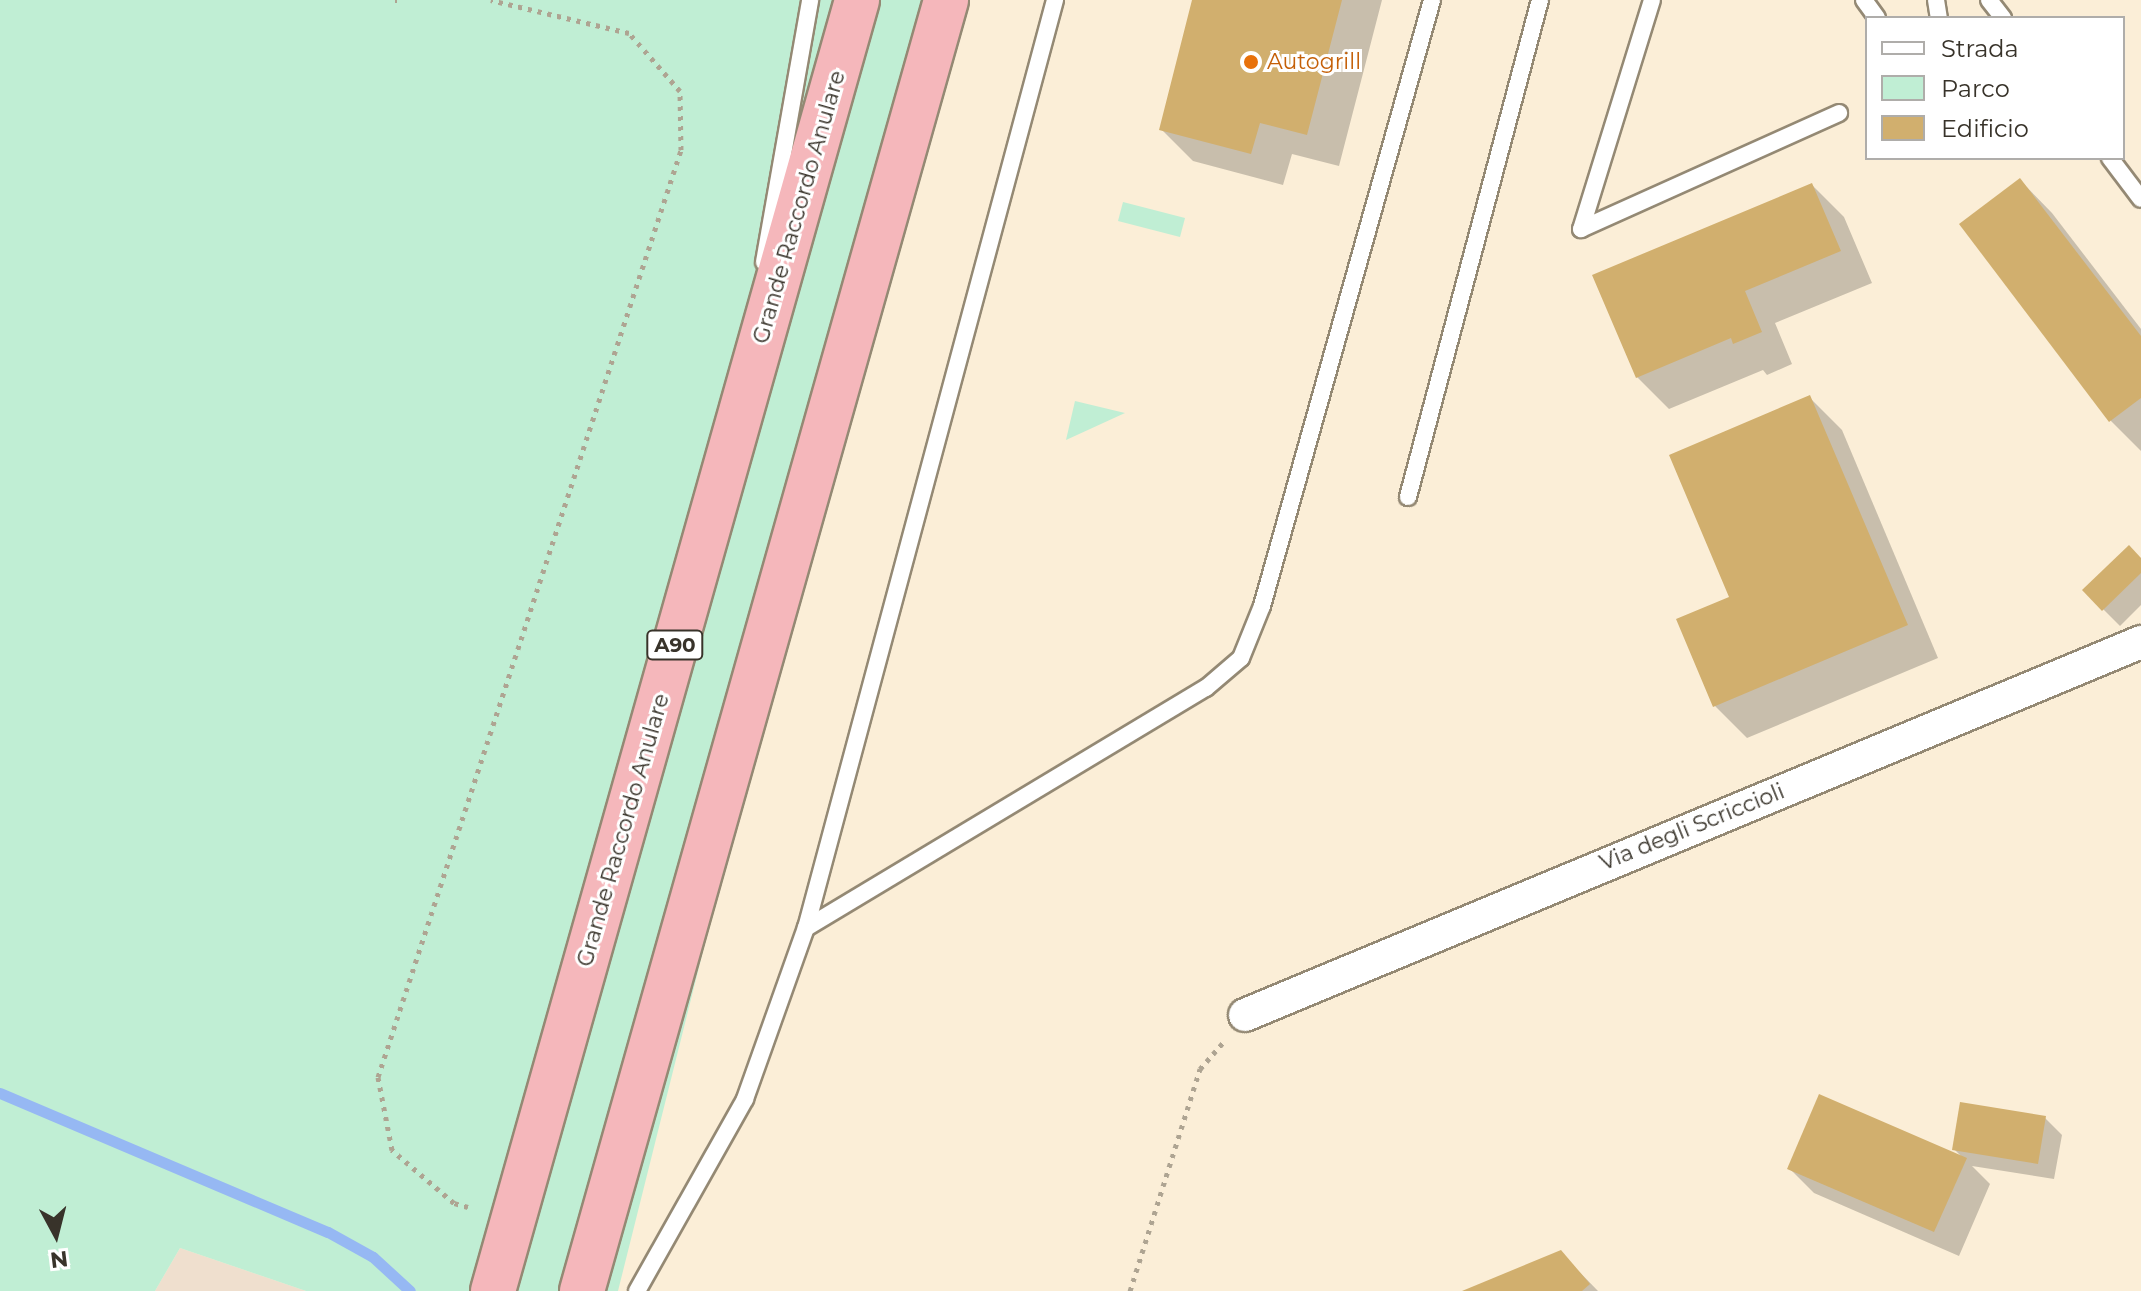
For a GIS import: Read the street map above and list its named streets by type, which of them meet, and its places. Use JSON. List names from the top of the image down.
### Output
{
  "streets": {
    "highway": ["Grande Raccordo Anulare", "A90"],
    "street": ["Via degli Scriccioli"]
  },
  "places": ["Autogrill"],
  "legend": ["Strada", "Parco", "Edificio"],
  "north": "bottom"
}
